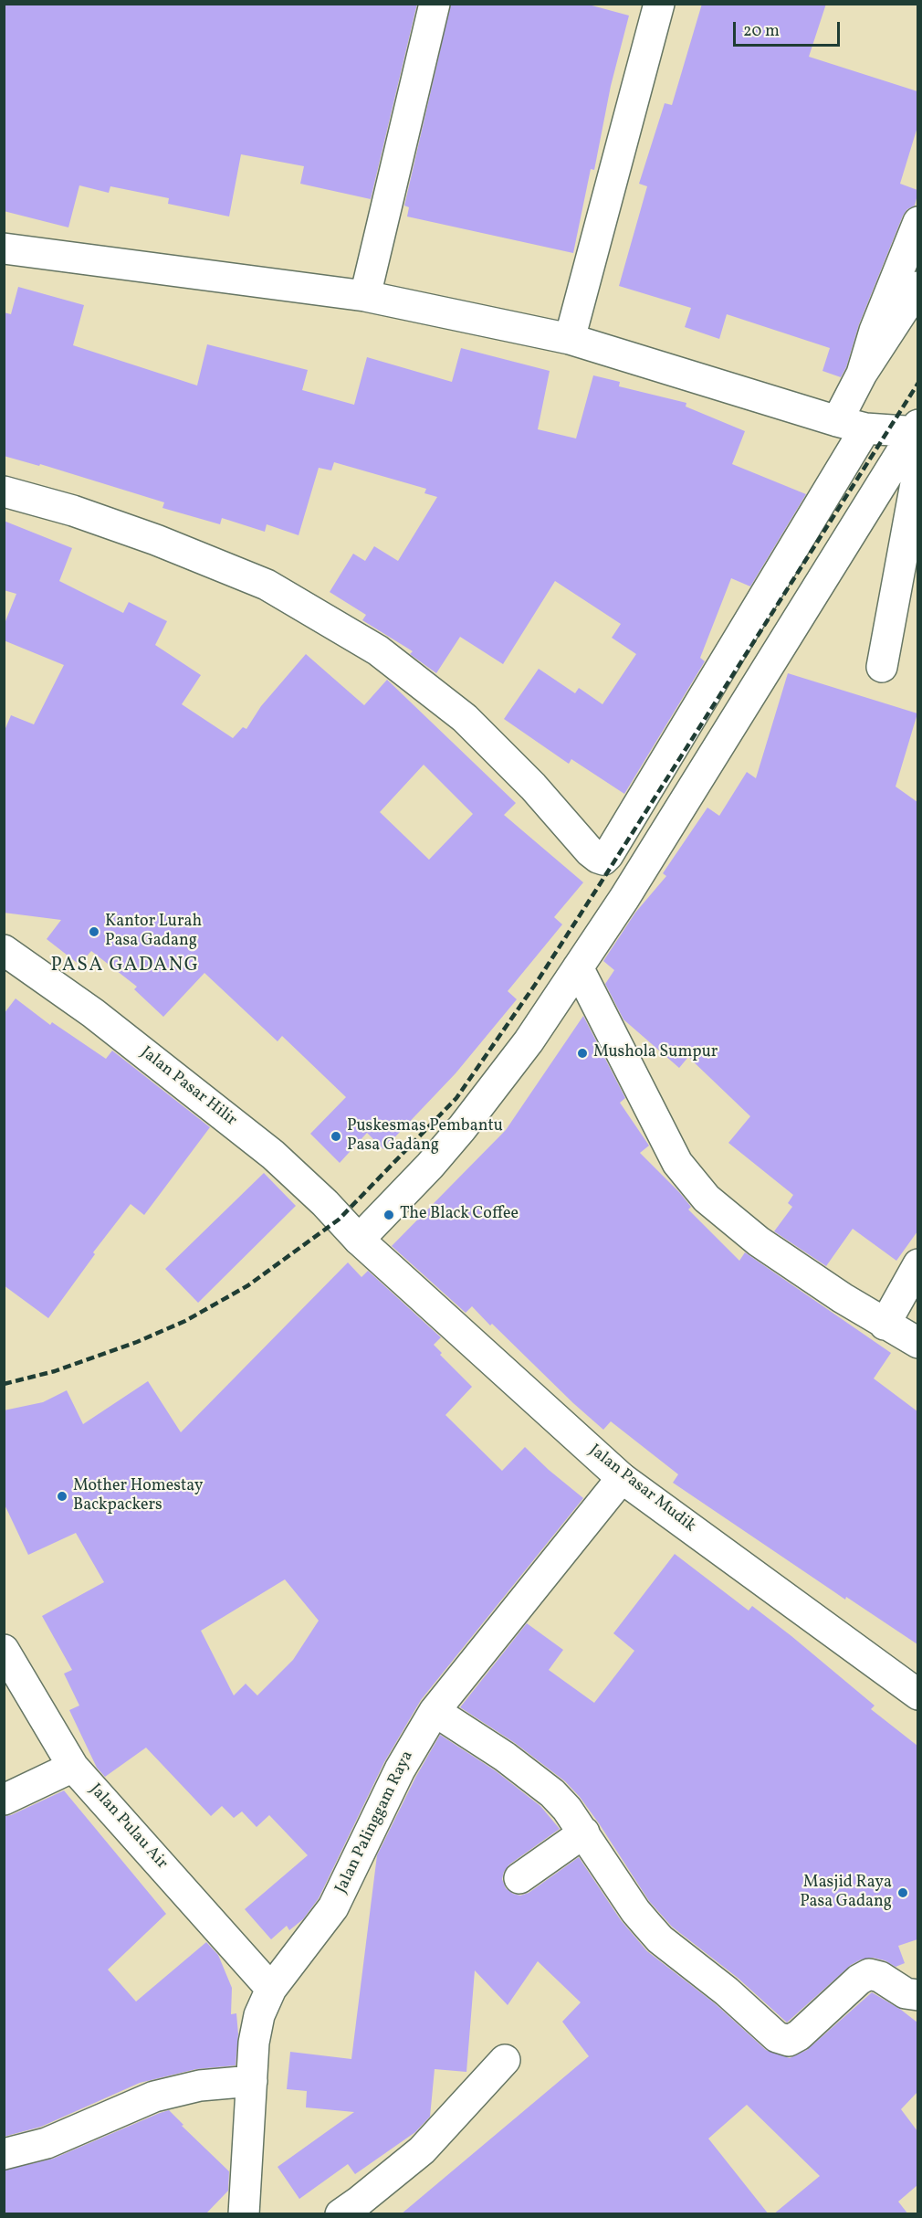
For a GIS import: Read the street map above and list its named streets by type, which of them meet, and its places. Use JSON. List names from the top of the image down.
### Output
{
  "streets": {
    "street": [
      "Jalan Pasar Hilir",
      "Jalan Pasar Mudik",
      "Jalan Palinggam Raya",
      "Jalan Pulau Air"
    ]
  },
  "crossings": [
    ["Jalan Pasar Hilir", "Jalan Pasar Mudik"],
    ["Jalan Pasar Mudik", "Jalan Palinggam Raya"],
    ["Jalan Palinggam Raya", "Jalan Pulau Air"]
  ],
  "districts": ["PASA GADANG"],
  "places": [
    "Kantor Lurah Pasa Gadang",
    "Mushola Sumpur",
    "Puskesmas Pembantu Pasa Gadang",
    "The Black Coffee",
    "Mother Homestay Backpackers",
    "Masjid Raya Pasa Gadang"
  ],
  "scale_bar": "20 m"
}
